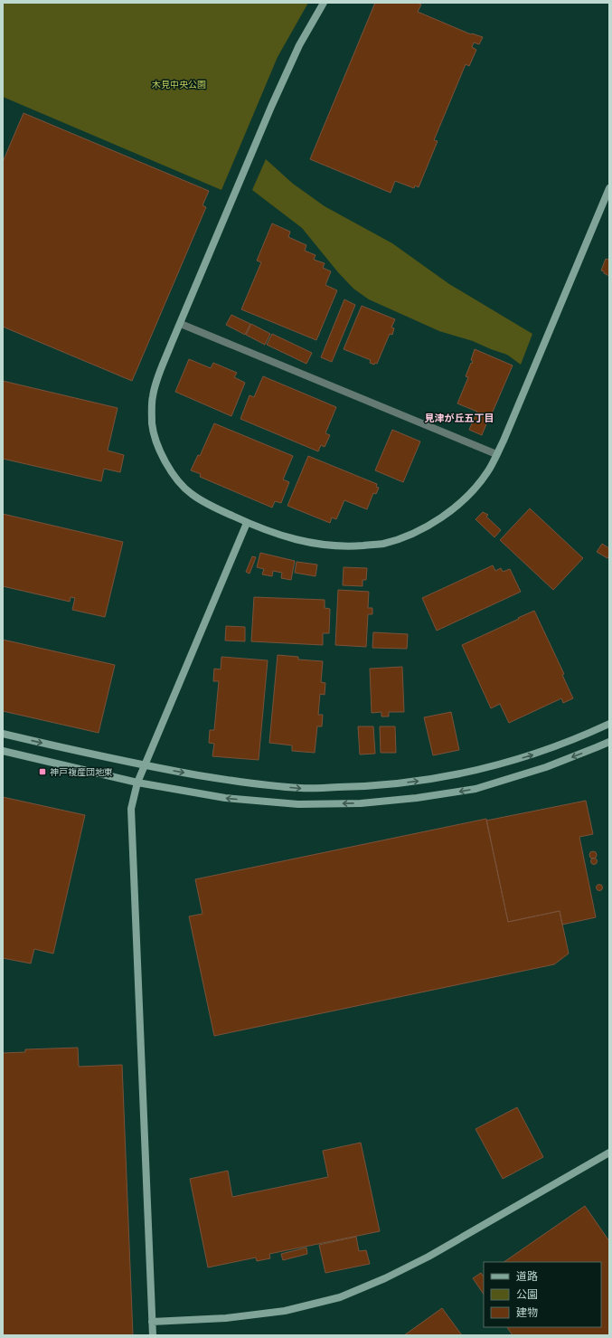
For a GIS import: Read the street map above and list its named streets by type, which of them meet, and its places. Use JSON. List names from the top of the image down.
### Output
{
  "districts": ["見津が丘五丁目"],
  "parks": ["木見中央公園"],
  "places": {
    "transit": ["神戸複産団地東"]
  },
  "legend": ["道路", "公園", "建物"]
}
